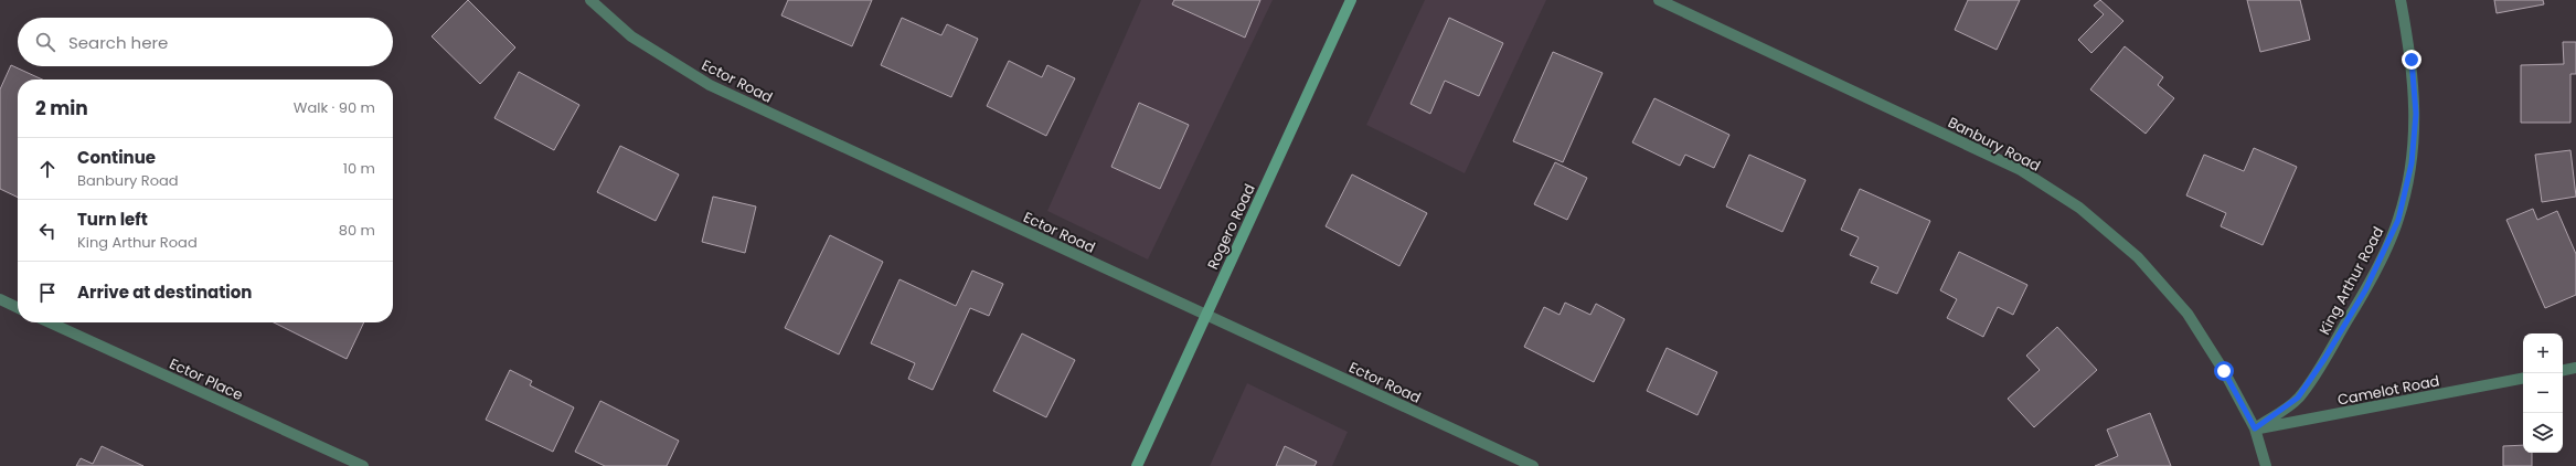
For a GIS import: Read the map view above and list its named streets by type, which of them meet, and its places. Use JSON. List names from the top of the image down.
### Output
{
  "streets": {
    "main road": ["Rogero Road"],
    "street": [
      "Ector Road",
      "Banbury Road",
      "King Arthur Road",
      "Ector Place",
      "Camelot Road"
    ]
  },
  "crossings": [
    ["Ector Road", "Rogero Road"],
    ["Banbury Road", "King Arthur Road"],
    ["Banbury Road", "Camelot Road"],
    ["King Arthur Road", "Camelot Road"]
  ],
  "page": {
    "search": "Search here",
    "heading": ["2 min", "Walk · 90 m"],
    "list": [
      ["Continue", "Banbury Road", "10 m"],
      ["Turn left", "King Arthur Road", "80 m"],
      "Arrive at destination"
    ],
    "map_buttons": ["+", "−"]
  }
}
